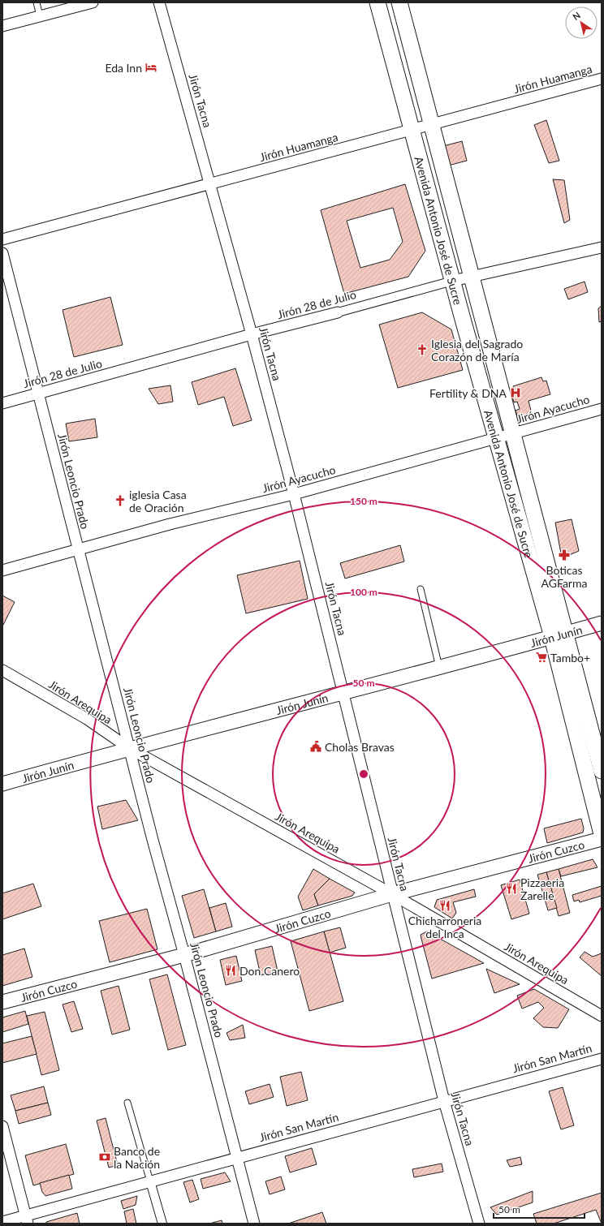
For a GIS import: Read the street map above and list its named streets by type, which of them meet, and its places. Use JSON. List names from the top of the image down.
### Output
{
  "streets": {
    "main road": ["Avenida Antonio José de Sucre"],
    "street": [
      "Jirón Huamanga",
      "Jirón Tacna",
      "Jirón 28 de Julio",
      "Jirón Ayacucho",
      "Jirón Leoncio Prado",
      "Jirón Junín",
      "Jirón Arequipa",
      "Jirón Cuzco",
      "Jirón San Martín"
    ]
  },
  "crossings": [
    ["Jirón Huamanga", "Jirón Tacna"],
    ["Jirón Huamanga", "Avenida Antonio José de Sucre"],
    ["Jirón Tacna", "Jirón 28 de Julio"],
    ["Jirón Tacna", "Jirón Ayacucho"],
    ["Jirón Tacna", "Jirón Junín"],
    ["Jirón Tacna", "Jirón Arequipa"],
    ["Jirón Tacna", "Jirón Cuzco"],
    ["Jirón Tacna", "Jirón San Martín"],
    ["Avenida Antonio José de Sucre", "Jirón 28 de Julio"],
    ["Avenida Antonio José de Sucre", "Jirón Ayacucho"],
    ["Avenida Antonio José de Sucre", "Jirón Junín"],
    ["Jirón 28 de Julio", "Jirón Leoncio Prado"],
    ["Jirón Ayacucho", "Jirón Leoncio Prado"],
    ["Jirón Leoncio Prado", "Jirón Junín"],
    ["Jirón Leoncio Prado", "Jirón Arequipa"],
    ["Jirón Leoncio Prado", "Jirón Cuzco"],
    ["Jirón Leoncio Prado", "Jirón San Martín"],
    ["Jirón Junín", "Jirón Arequipa"],
    ["Jirón Arequipa", "Jirón Cuzco"]
  ],
  "places": {
    "hotel": ["Eda Inn"],
    "church": ["Iglesia del Sagrado Corazón de María", "iglesia Casa de Oración"],
    "hospital": ["Fertility & DNA"],
    "pharmacy": ["Boticas AGFarma"],
    "supermarket": ["Tambo+"],
    "public building": ["Cholas Bravas"],
    "restaurant": ["Pizzaeria Zarelle", "Chicharroneria del Inca", "Don Canero"],
    "bank": ["Banco de la Nación"]
  },
  "scale_bar": "50 m",
  "north": "top left",
  "rings": ["150 m", "100 m", "50 m"]
}
